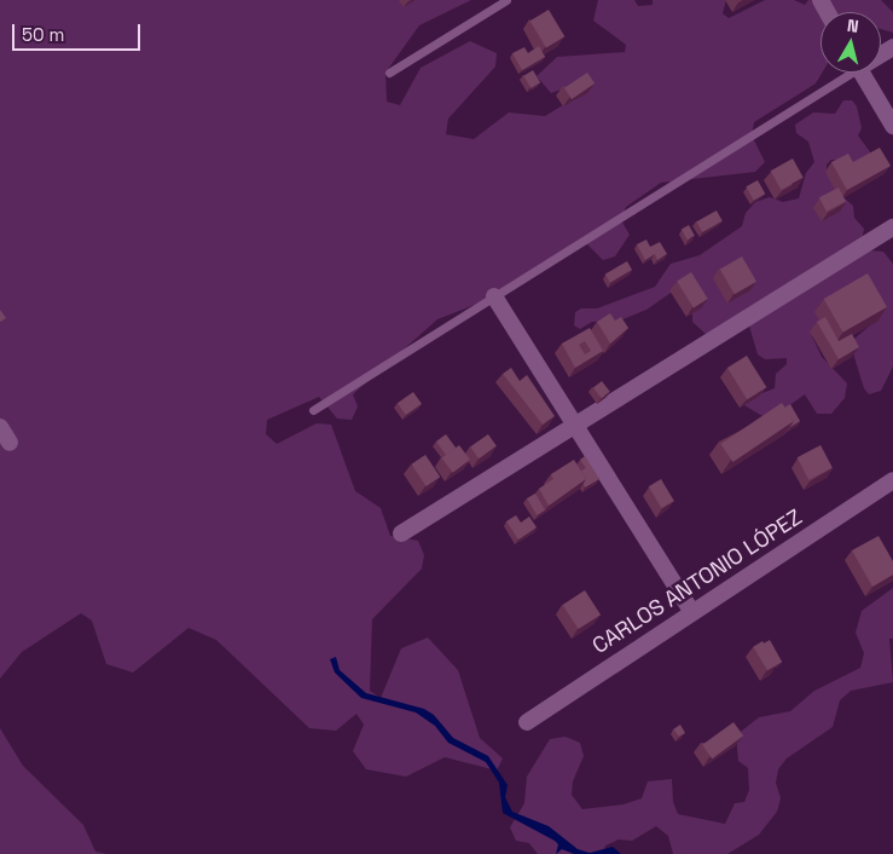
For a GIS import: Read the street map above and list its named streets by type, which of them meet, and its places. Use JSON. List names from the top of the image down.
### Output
{
  "streets": {
    "street": ["CARLOS ANTONIO LÓPEZ"]
  },
  "scale_bar": "50 m",
  "north": "top"
}
